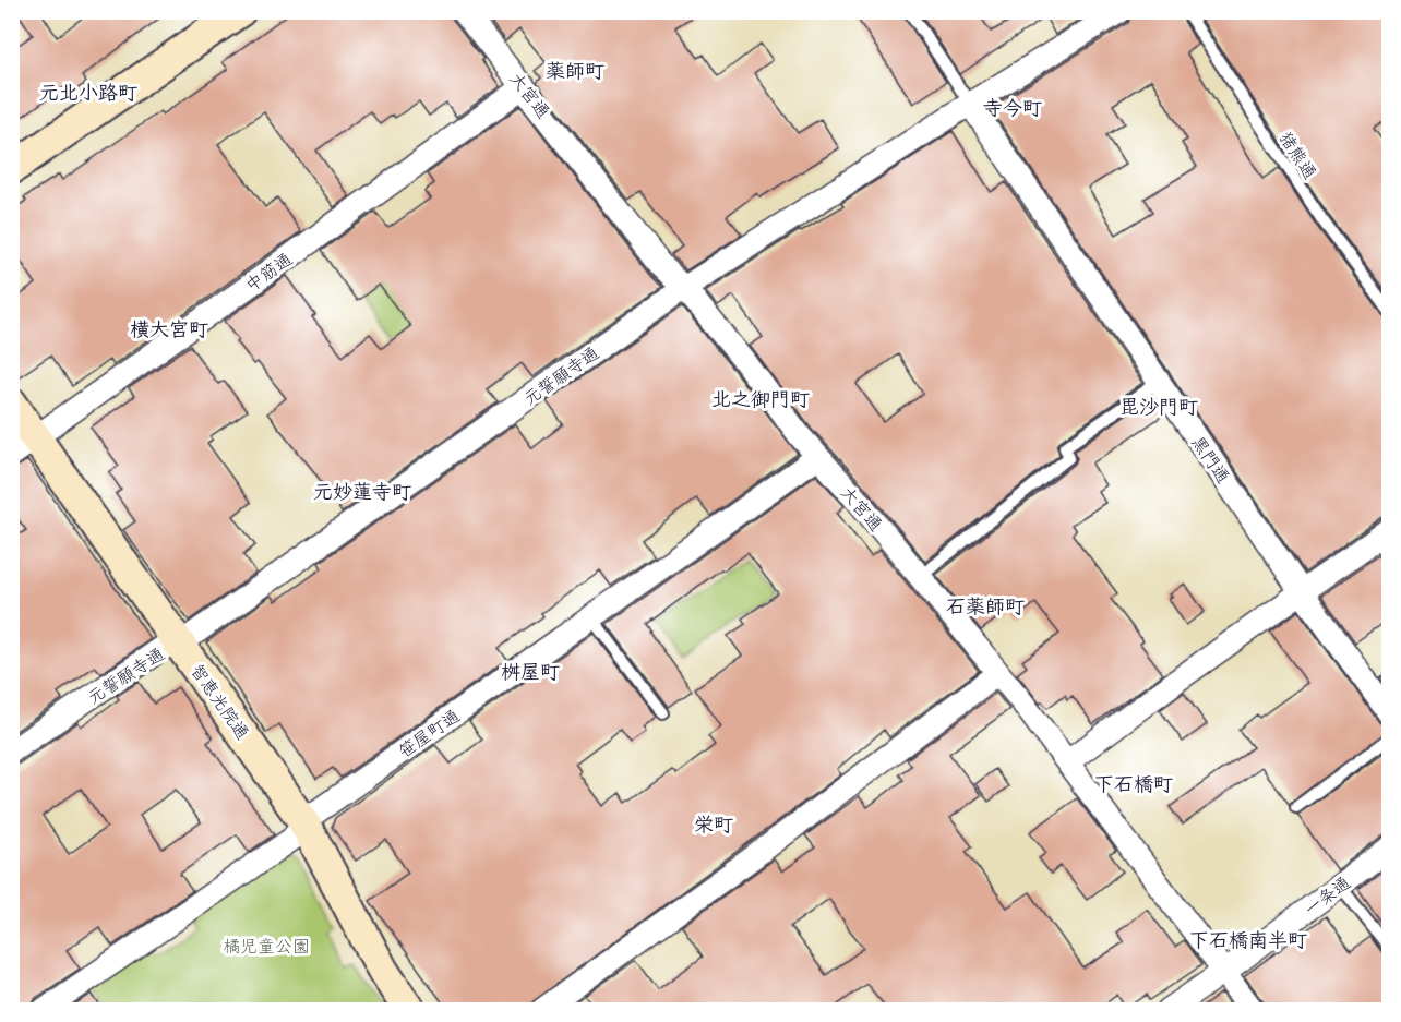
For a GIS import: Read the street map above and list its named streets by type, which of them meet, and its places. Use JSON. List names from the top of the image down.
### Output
{
  "streets": {
    "street": [
      "大宮通",
      "中筋通",
      "元誓願寺通",
      "黒門通",
      "智恵光院通",
      "笹屋町通",
      "一条通"
    ],
    "lane": ["猪熊通"]
  },
  "crossings": [
    ["大宮通", "中筋通"],
    ["大宮通", "元誓願寺通"],
    ["大宮通", "笹屋町通"],
    ["大宮通", "一条通"],
    ["中筋通", "智恵光院通"],
    ["元誓願寺通", "黒門通"],
    ["元誓願寺通", "智恵光院通"],
    ["智恵光院通", "笹屋町通"]
  ],
  "districts": [
    "薬師町",
    "元北小路町",
    "寺今町",
    "横大宮町",
    "北之御門町",
    "毘沙門町",
    "元妙蓮寺町",
    "石薬師町",
    "桝屋町",
    "下石橋町",
    "栄町",
    "下石橋南半町"
  ],
  "parks": ["橘児童公園"]
}
